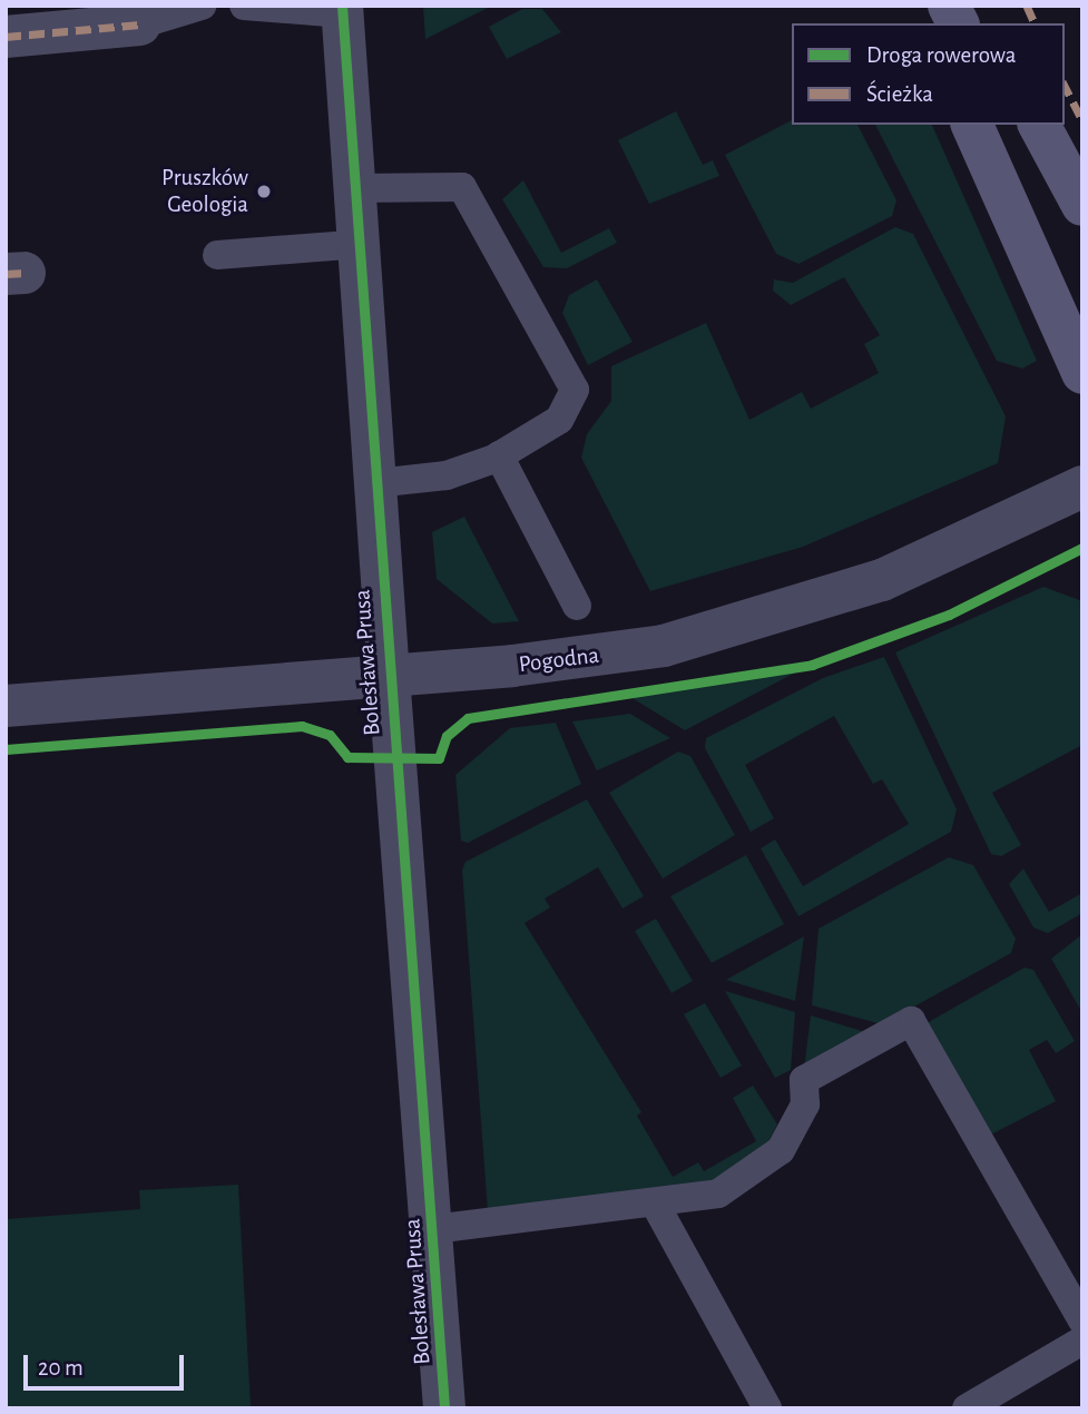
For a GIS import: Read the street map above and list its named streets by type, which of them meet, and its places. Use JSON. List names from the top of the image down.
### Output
{
  "streets": {
    "street": ["Pogodna", "Bolesława Prusa"]
  },
  "crossings": [
    ["Pogodna", "Bolesława Prusa"]
  ],
  "places": ["Pruszków Geologia"],
  "legend": ["Droga rowerowa", "Ścieżka"],
  "scale_bar": "20 m"
}
